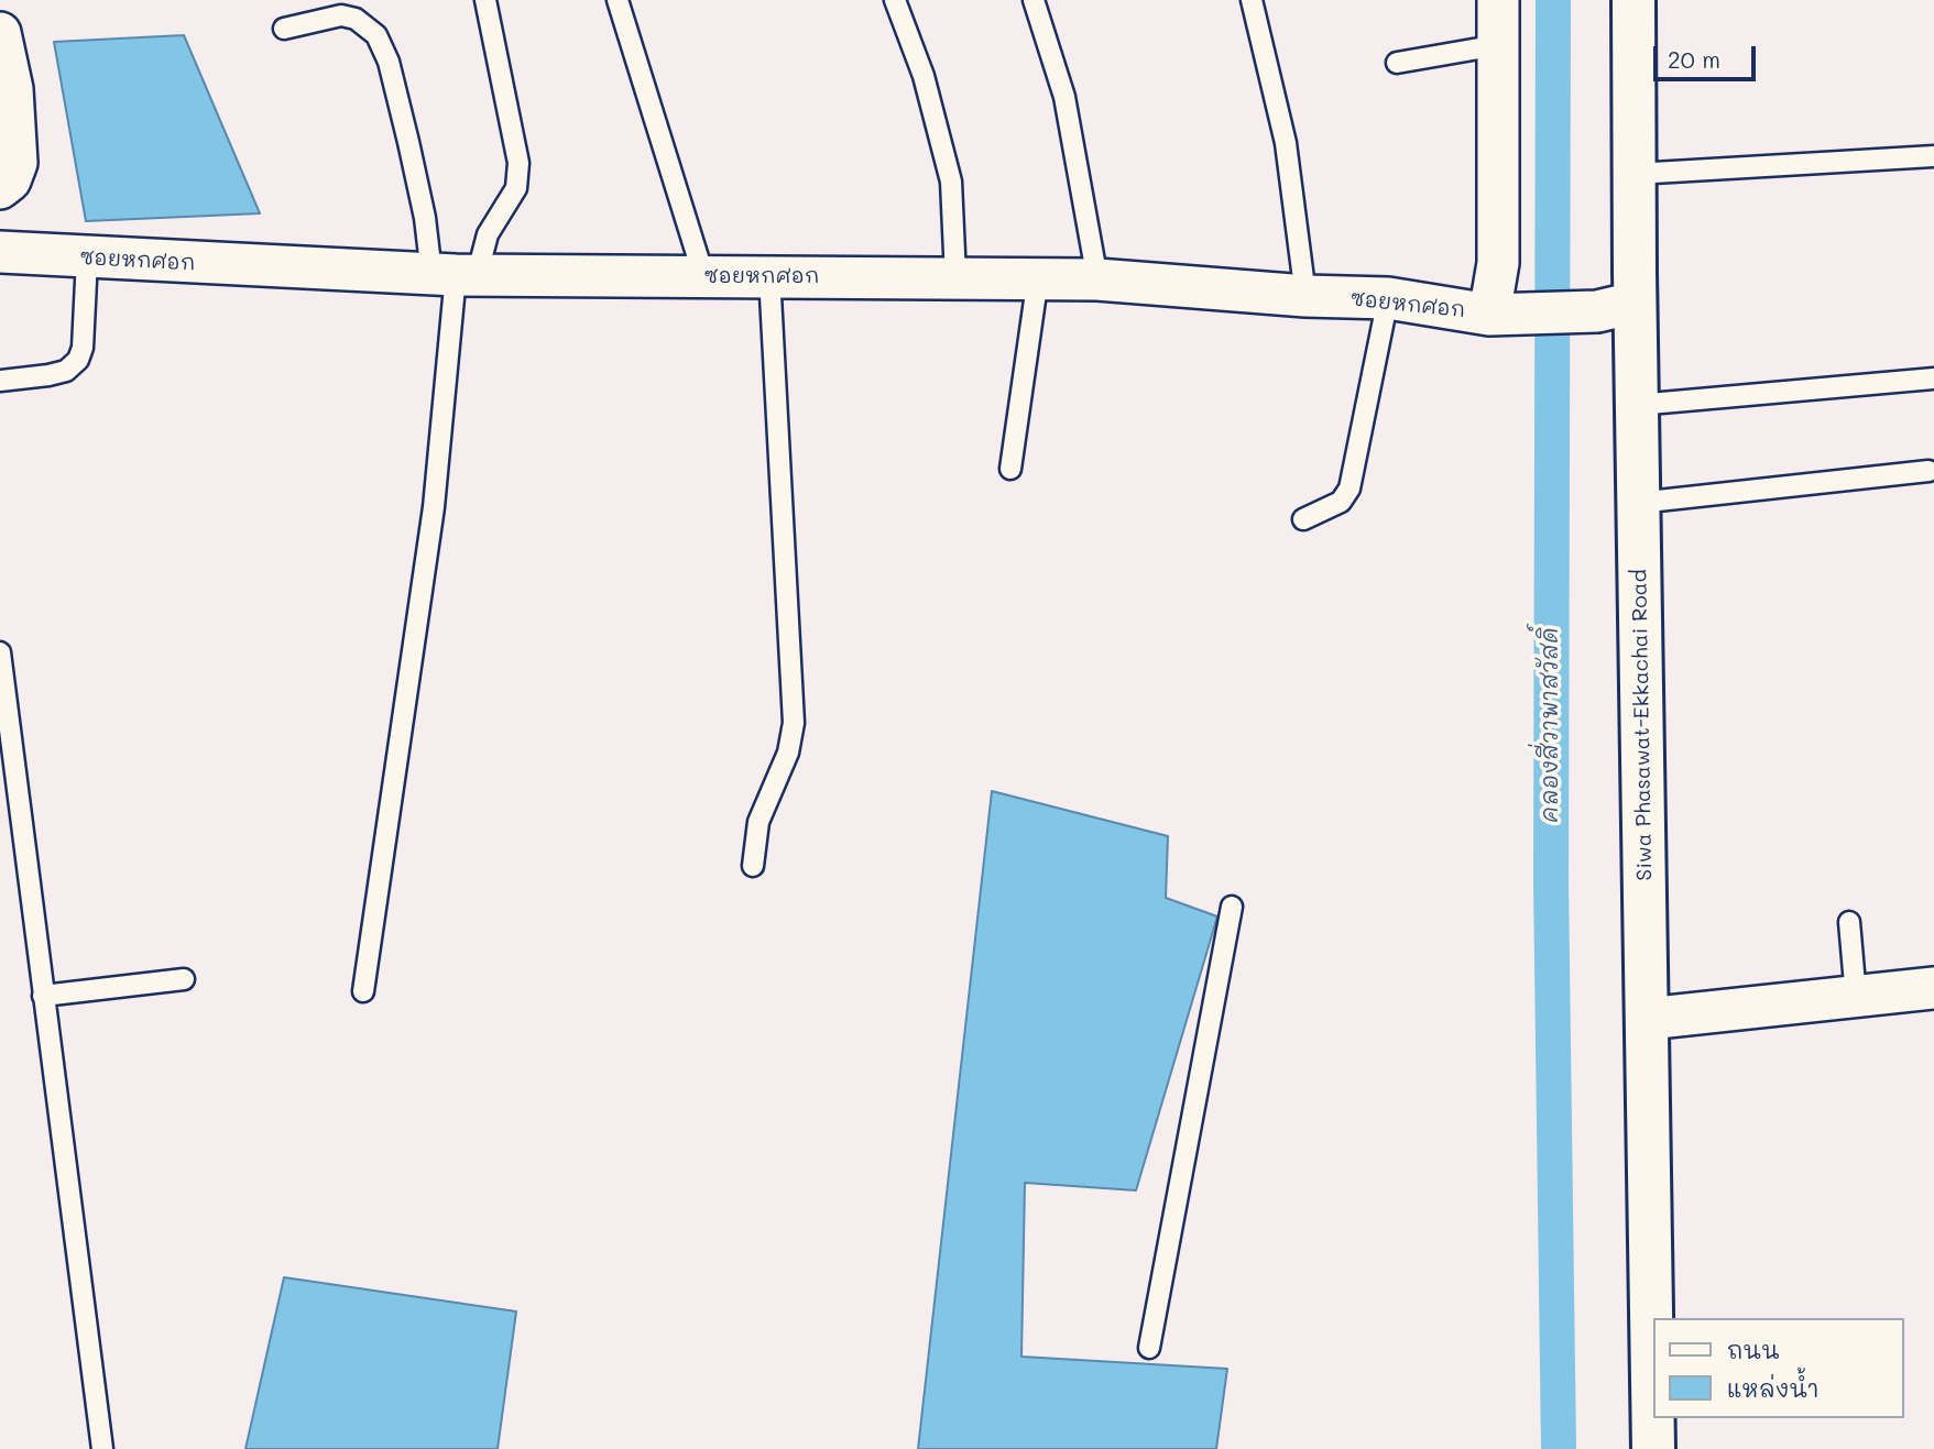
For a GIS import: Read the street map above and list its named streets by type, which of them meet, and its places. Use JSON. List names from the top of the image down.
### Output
{
  "streets": {
    "street": ["ซอยหกศอก", "Siwa Phasawat-Ekkachai Road"]
  },
  "crossings": [
    ["ซอยหกศอก", "Siwa Phasawat-Ekkachai Road"]
  ],
  "water": ["คลองสี่วาพาสวัสดิ์"],
  "legend": ["ถนน", "แหล่งน้ำ"],
  "scale_bar": "20 m"
}
